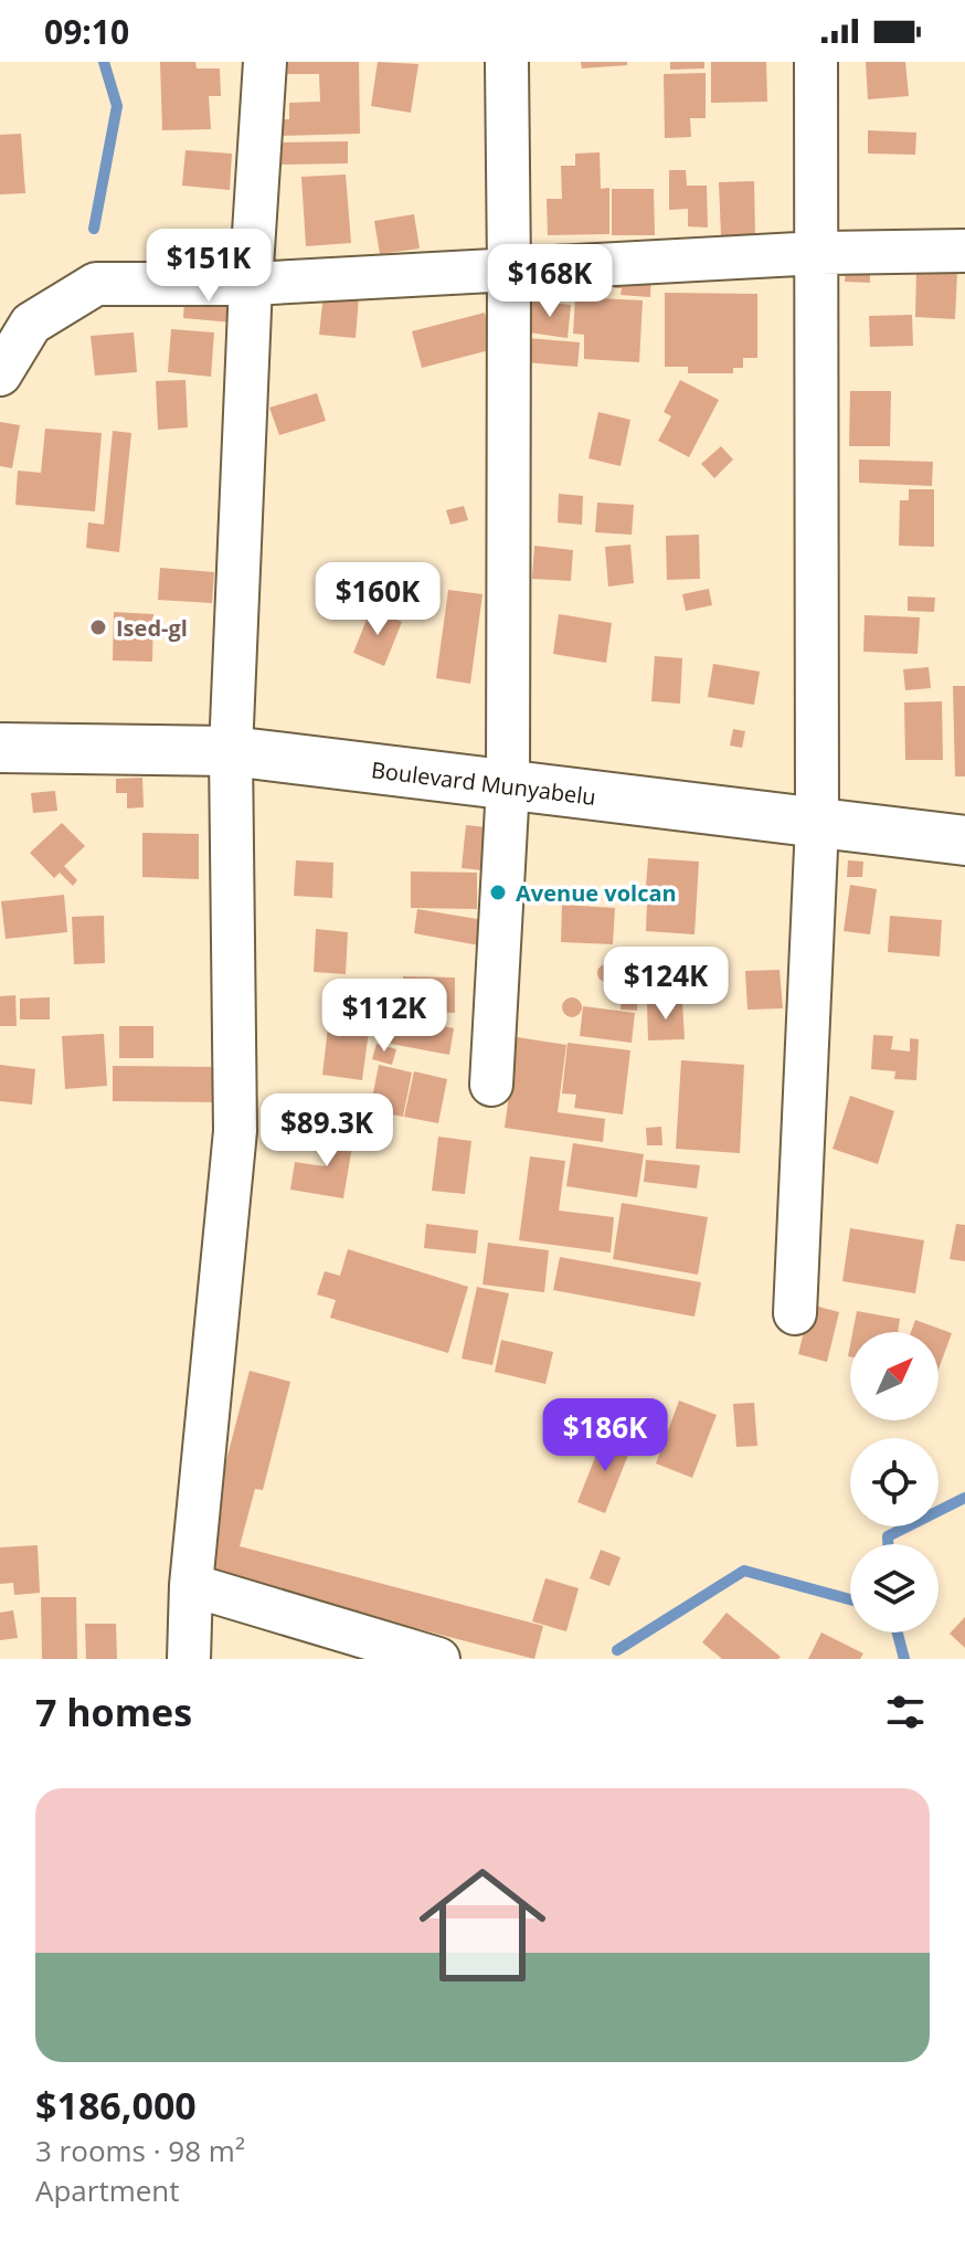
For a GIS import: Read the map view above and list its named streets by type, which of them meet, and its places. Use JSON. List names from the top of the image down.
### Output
{
  "streets": {
    "street": ["Boulevard Munyabelu"]
  },
  "places": ["Ised-gl", "Avenue volcan"],
  "north": "top right",
  "page": {
    "status": "09:10",
    "price": [
      "$151K",
      "$168K",
      "$160K",
      "$124K",
      "$112K",
      "$89.3K",
      "$186K"
    ],
    "heading": "7 homes",
    "list": [
      {
        "name": "$186,000",
        "note": "3 rooms · 98 m² · Apartment"
      }
    ]
  }
}
